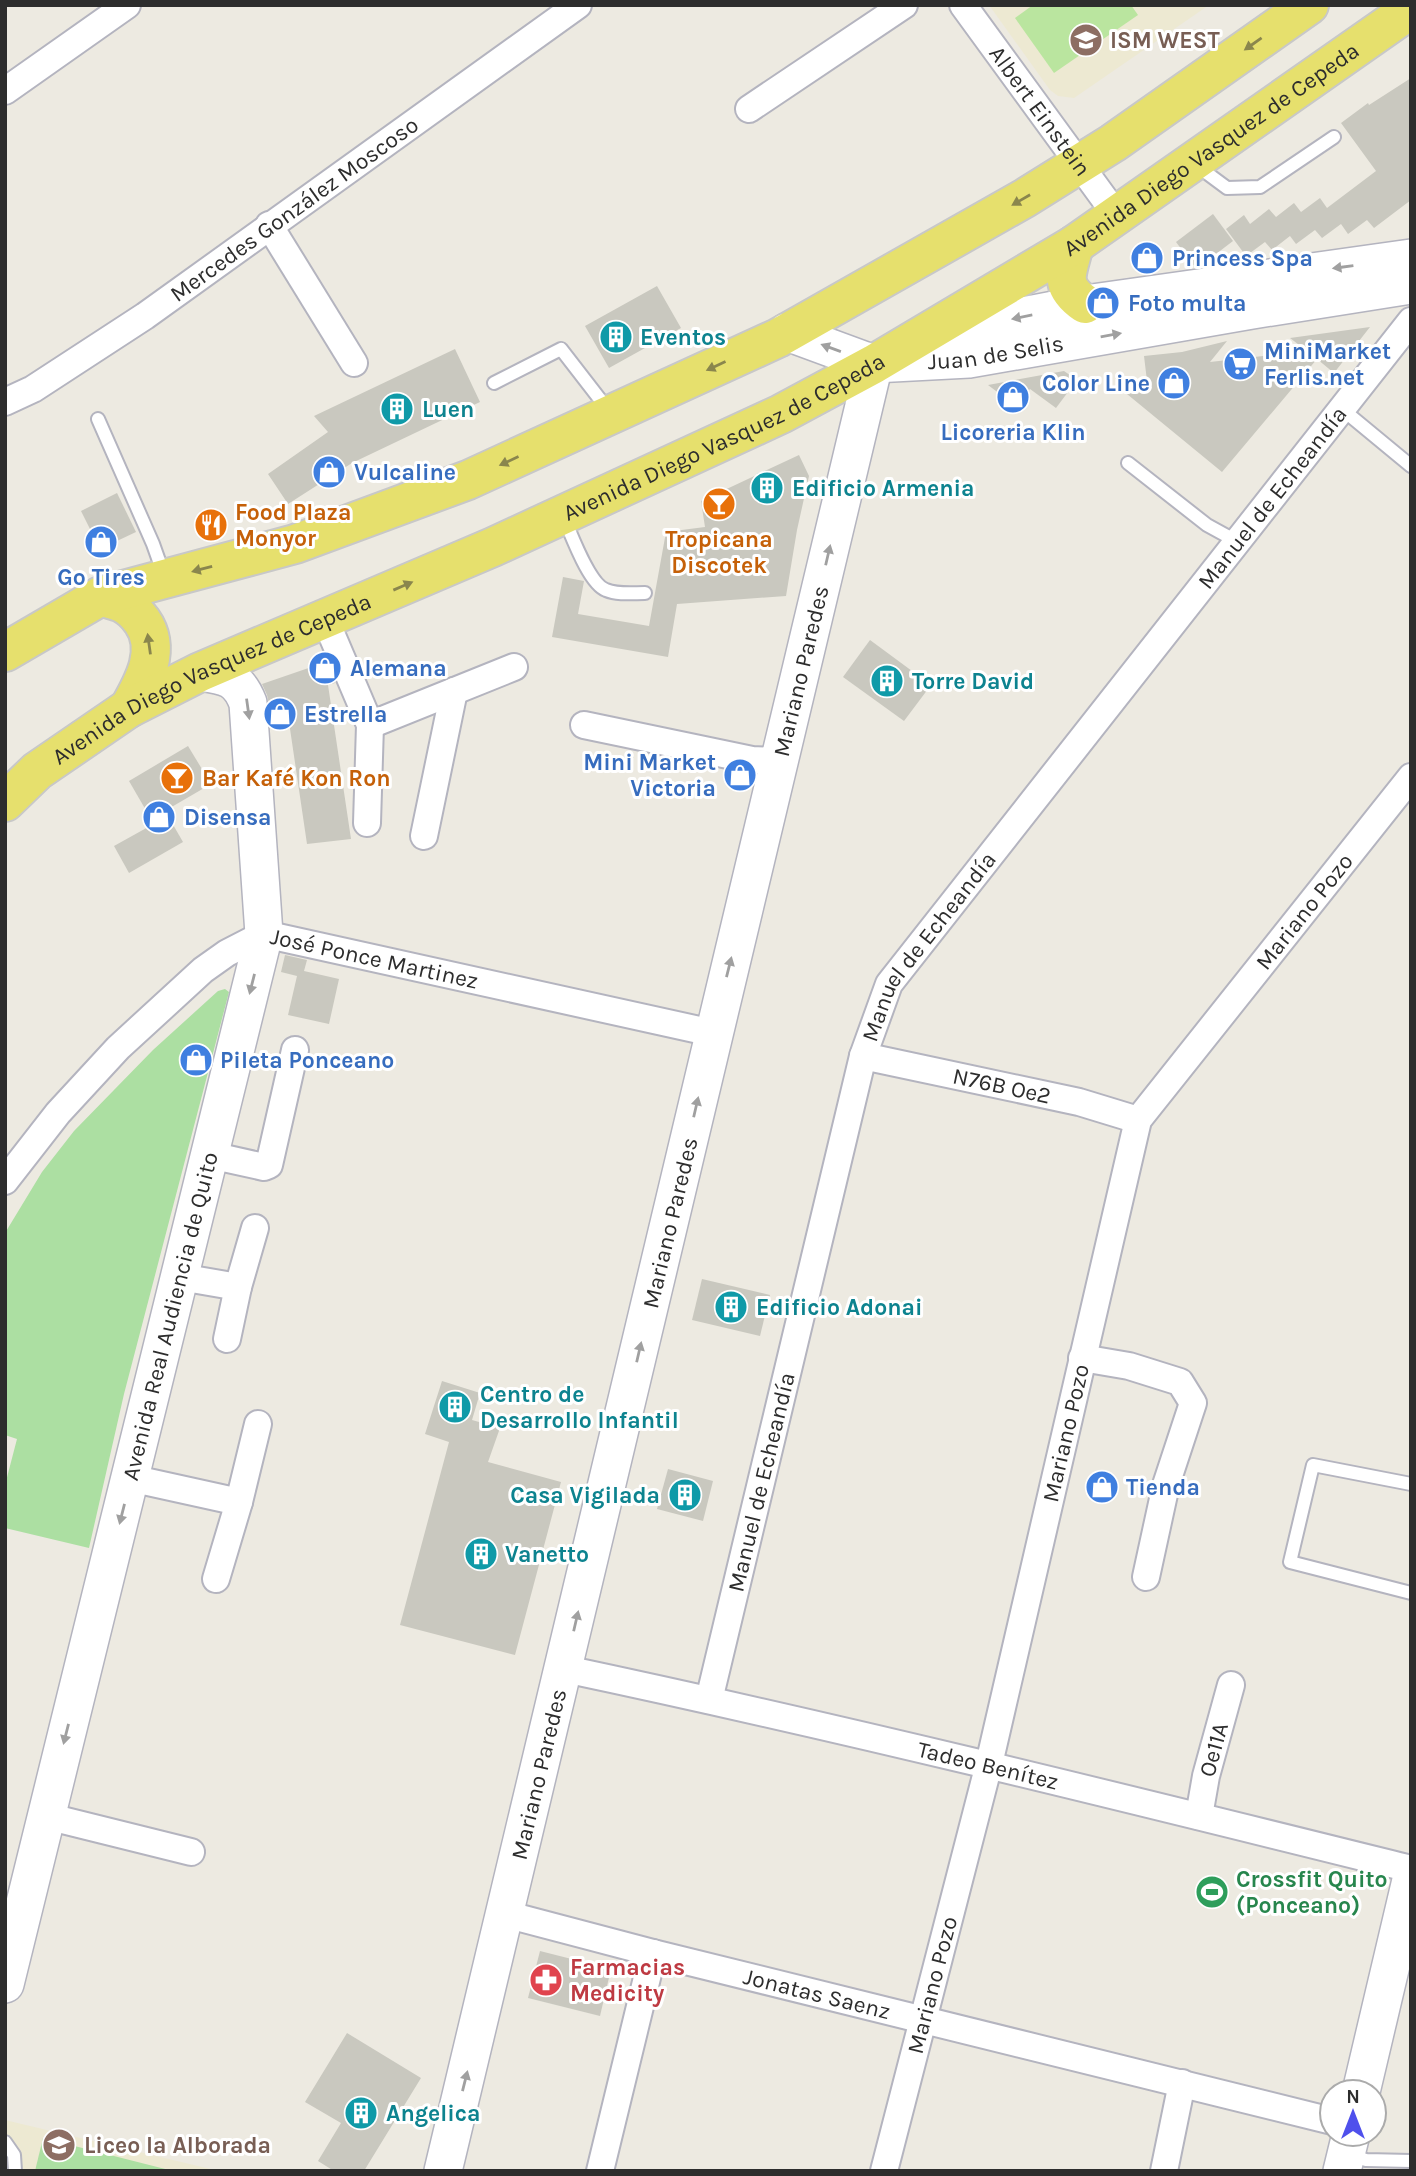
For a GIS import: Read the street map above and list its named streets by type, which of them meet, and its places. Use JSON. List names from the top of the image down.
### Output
{
  "streets": {
    "main road": [
      "Avenida Diego Vasquez de Cepeda",
      "Juan de Selis",
      "Mariano Paredes",
      "Avenida Real Audiencia de Quito"
    ],
    "street": [
      "Albert Einstein",
      "Mercedes González Moscoso",
      "Manuel de Echeandía",
      "Mariano Pozo",
      "José Ponce Martinez",
      "N76B Oe2",
      "Oe11A",
      "Tadeo Benítez",
      "Jonatas Saenz"
    ]
  },
  "crossings": [
    ["Albert Einstein", "Avenida Diego Vasquez de Cepeda"],
    ["Avenida Diego Vasquez de Cepeda", "Juan de Selis"],
    ["Avenida Diego Vasquez de Cepeda", "Mariano Paredes"],
    ["Avenida Diego Vasquez de Cepeda", "Avenida Real Audiencia de Quito"],
    ["Juan de Selis", "Mariano Paredes"],
    ["Manuel de Echeandía", "N76B Oe2"],
    ["Manuel de Echeandía", "Tadeo Benítez"],
    ["Mariano Paredes", "José Ponce Martinez"],
    ["Mariano Paredes", "Tadeo Benítez"],
    ["Mariano Paredes", "Jonatas Saenz"],
    ["Mariano Pozo", "N76B Oe2"],
    ["Mariano Pozo", "Tadeo Benítez"],
    ["Mariano Pozo", "Jonatas Saenz"],
    ["José Ponce Martinez", "Avenida Real Audiencia de Quito"],
    ["Oe11A", "Tadeo Benítez"]
  ],
  "one_way": ["Mariano Paredes", "Avenida Real Audiencia de Quito"],
  "places": {
    "school or university": ["ISM WEST", "Liceo la Alborada"],
    "shop": [
      "Princess Spa",
      "Foto multa",
      "Color Line",
      "Licoreria Klin",
      "Vulcaline",
      "Go Tires",
      "Alemana",
      "Estrella",
      "Mini Market Victoria",
      "Disensa",
      "Pileta Ponceano",
      "Tienda"
    ],
    "building": [
      "Eventos",
      "Luen",
      "Edificio Armenia",
      "Torre David",
      "Edificio Adonai",
      "Centro de Desarrollo Infantil",
      "Casa Vigilada",
      "Vanetto",
      "Angelica"
    ],
    "supermarket": ["MiniMarket Ferlis.net"],
    "bar": ["Tropicana Discotek", "Bar Kafé Kon Ron"],
    "restaurant": ["Food Plaza Monyor"],
    "sports": ["Crossfit Quito (Ponceano)"],
    "pharmacy": ["Farmacias Medicity"]
  },
  "north": "top"
}
